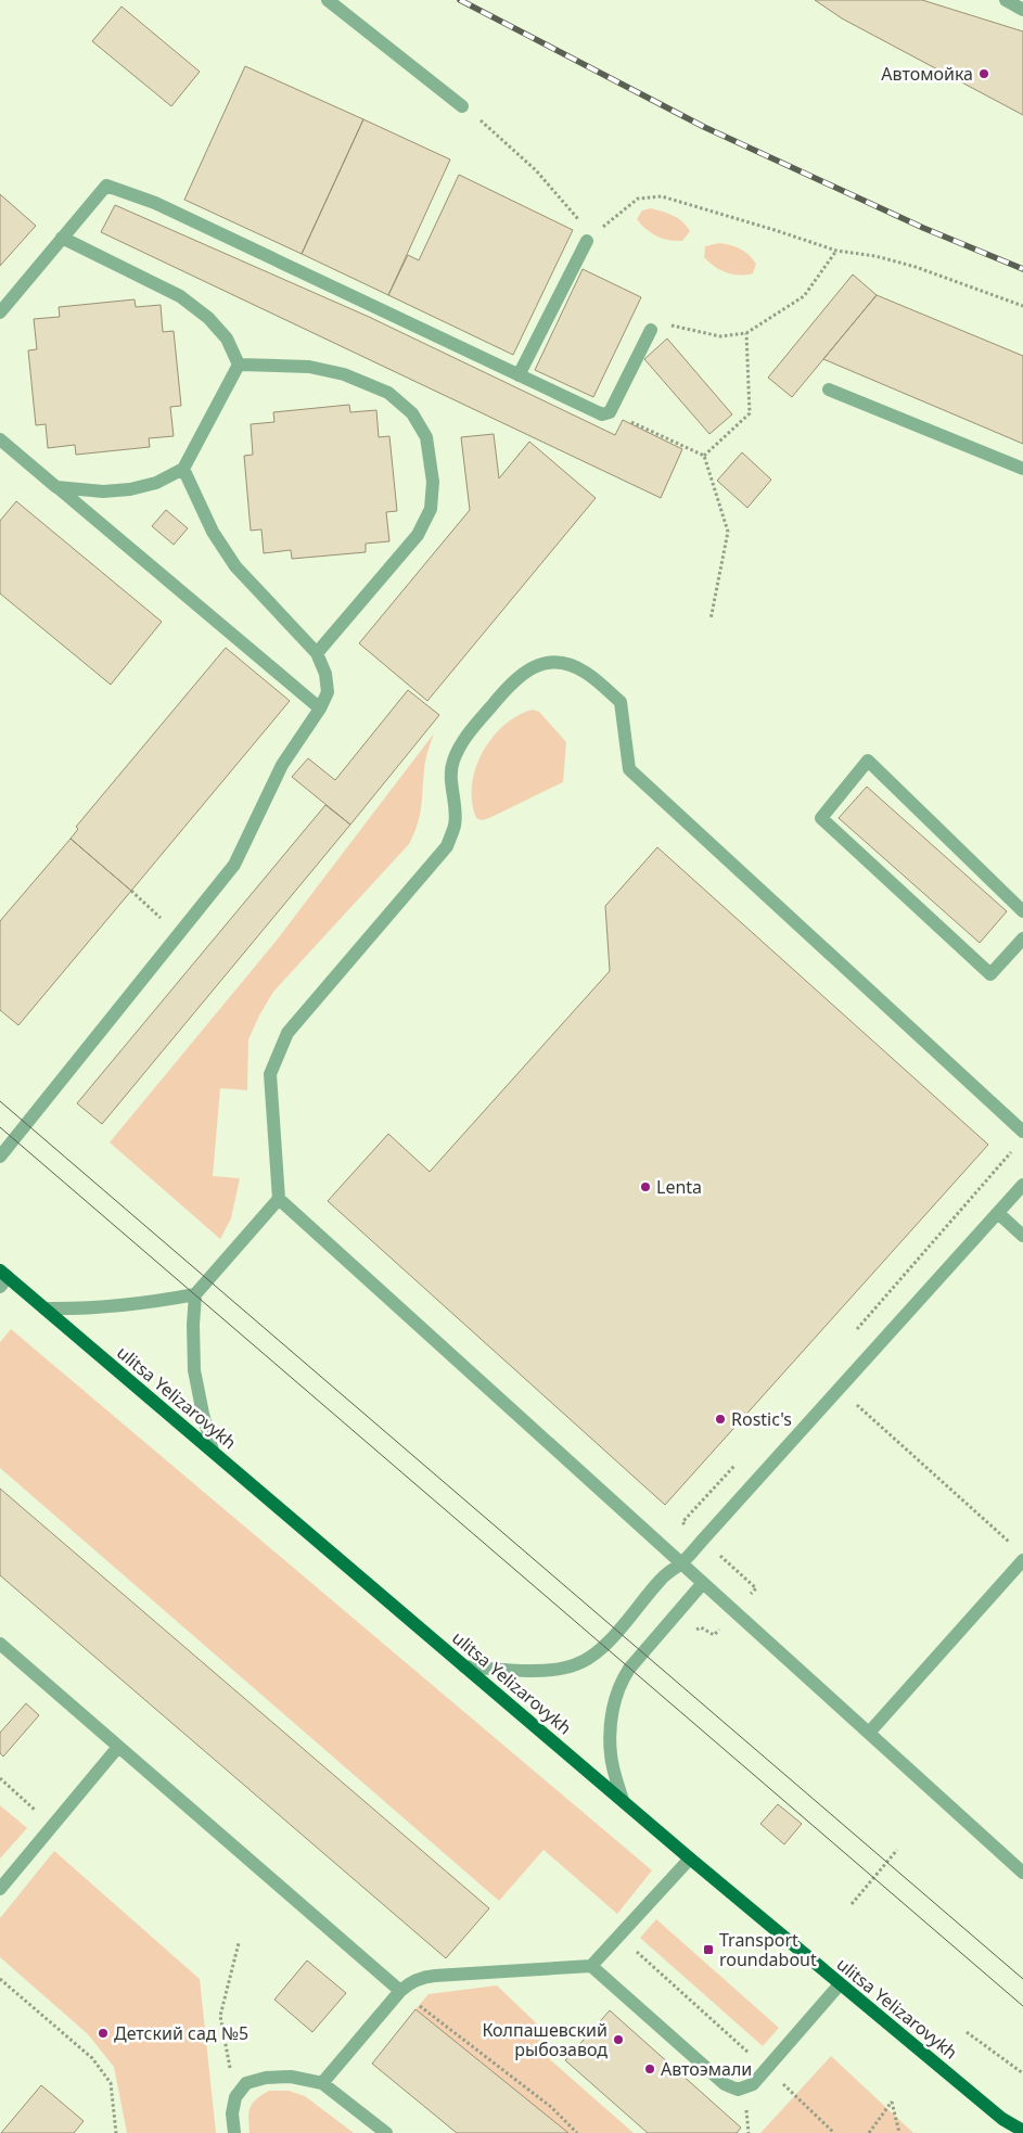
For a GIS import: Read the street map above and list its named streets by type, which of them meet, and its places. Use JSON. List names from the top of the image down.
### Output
{
  "streets": {
    "main road": ["ulitsa Yelizarovykh"]
  },
  "places": {
    "other": [
      "Автомойка",
      "Lenta",
      "Rostic's",
      "Детский сад №5",
      "Колпашевский рыбозавод",
      "Автоэмали"
    ],
    "transit": ["Transport roundabout"]
  }
}
